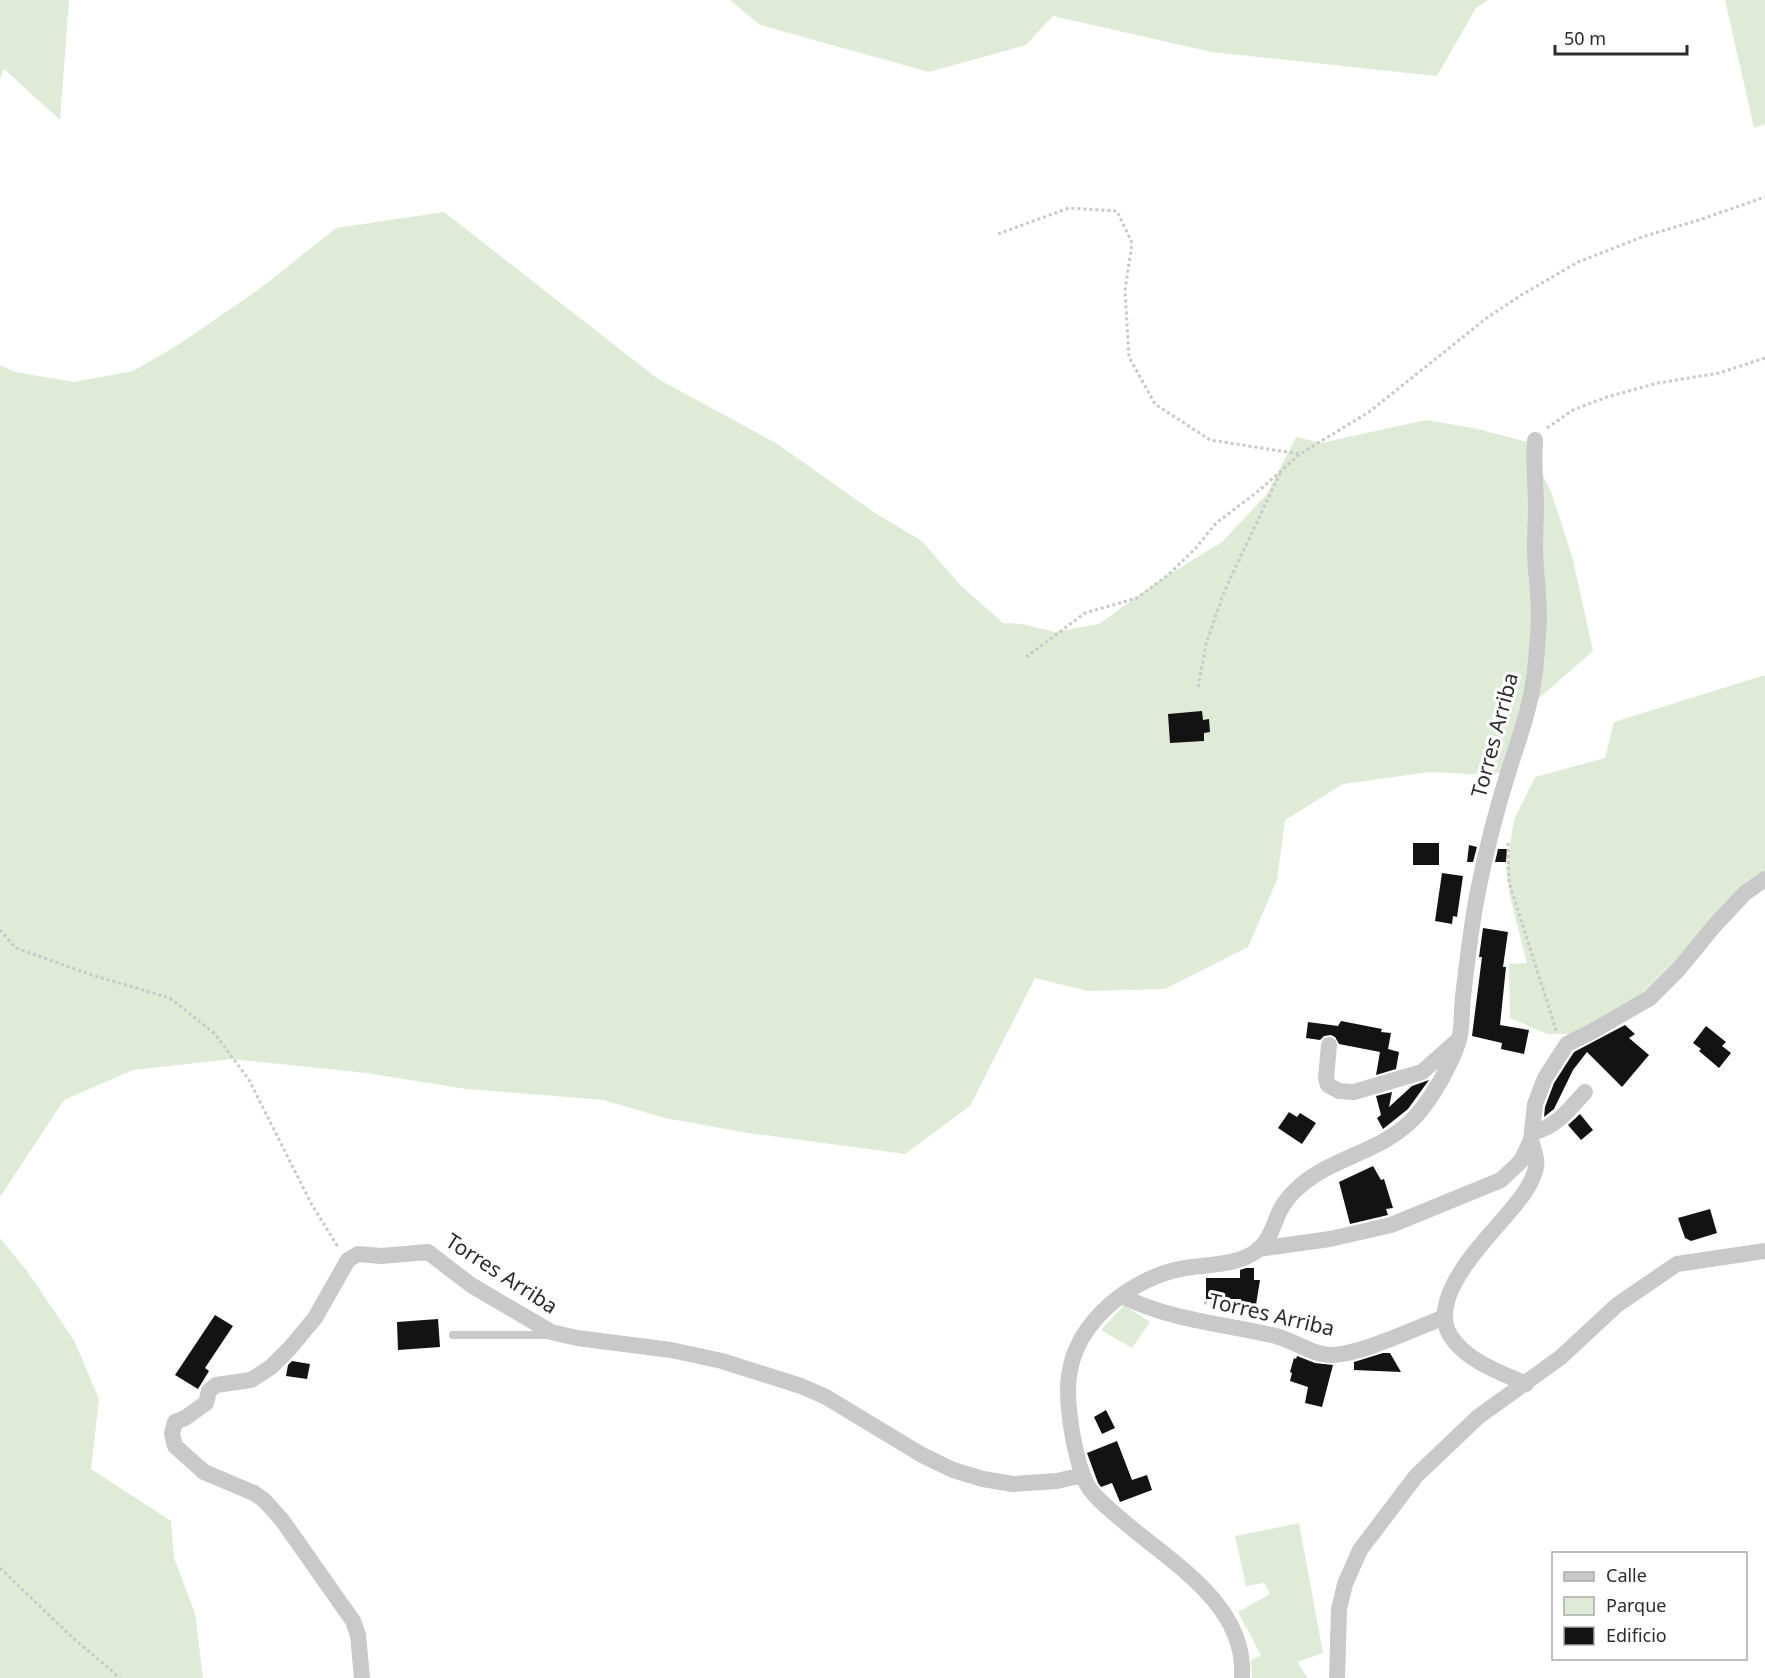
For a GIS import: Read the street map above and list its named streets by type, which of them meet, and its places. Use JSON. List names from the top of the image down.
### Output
{
  "streets": {
    "street": ["Torres Arriba"]
  },
  "legend": ["Calle", "Parque", "Edificio"],
  "scale_bar": "50 m"
}
